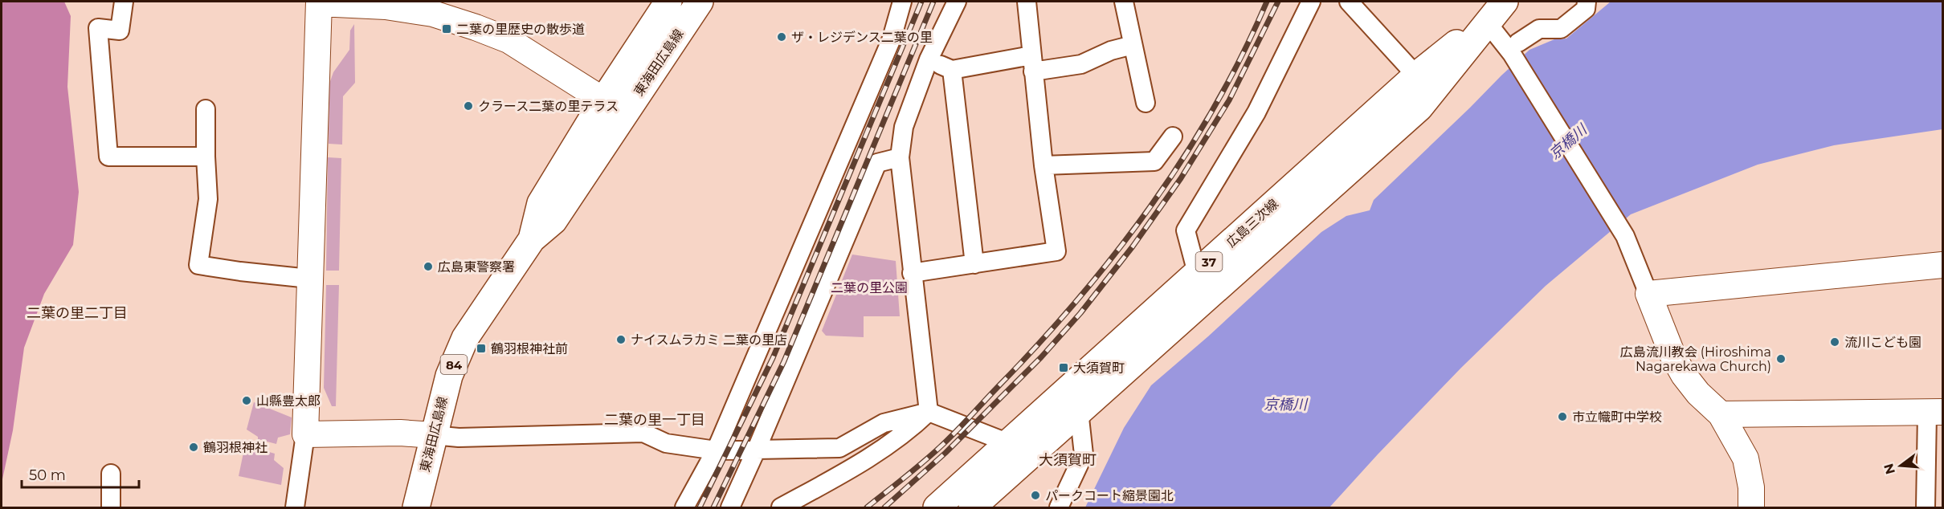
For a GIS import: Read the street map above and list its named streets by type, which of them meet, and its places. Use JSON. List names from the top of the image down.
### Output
{
  "streets": {
    "main road": [
      "東海田広島線",
      "広島三次線",
      "37",
      "84"
    ]
  },
  "districts": ["二葉の里二丁目", "二葉の里一丁目", "大須賀町"],
  "water": ["京橋川"],
  "parks": ["二葉の里公園"],
  "places": {
    "transit": ["二葉の里歴史の散歩道", "鶴羽根神社前", "大須賀町"],
    "other": [
      "ザ・レジデンス二葉の里",
      "クラース二葉の里テラス",
      "広島東警察署",
      "ナイスムラカミ 二葉の里店",
      "流川こども園",
      "広島流川教会 (Hiroshima Nagarekawa Church)",
      "山縣豊太郎",
      "市立幟町中学校",
      "鶴羽根神社",
      "パークコート縮景園北"
    ]
  },
  "scale_bar": "50 m",
  "north": "left"
}
